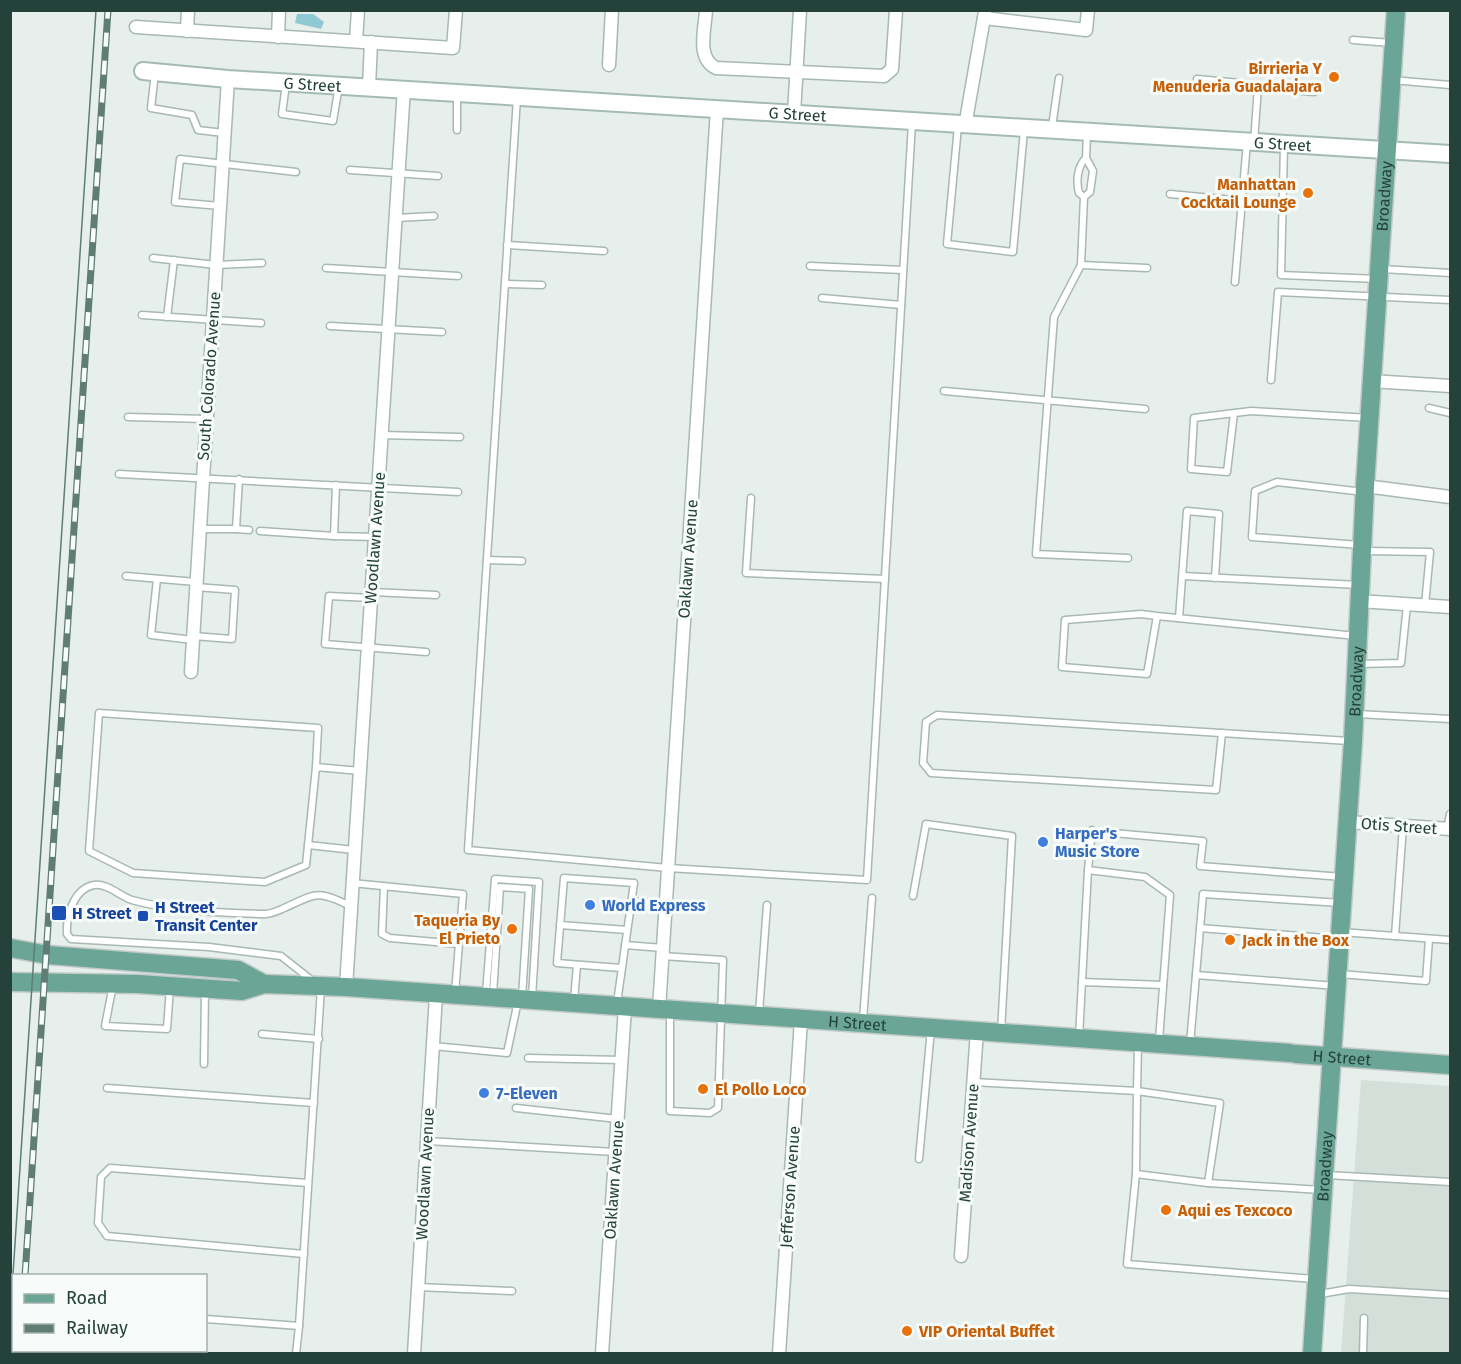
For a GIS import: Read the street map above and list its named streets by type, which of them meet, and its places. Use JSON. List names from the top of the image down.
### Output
{
  "streets": {
    "main road": ["Broadway", "H Street"],
    "street": [
      "G Street",
      "South Colorado Avenue",
      "Woodlawn Avenue",
      "Oaklawn Avenue",
      "Otis Street",
      "Madison Avenue",
      "Jefferson Avenue"
    ]
  },
  "crossings": [
    ["G Street", "Broadway"],
    ["G Street", "South Colorado Avenue"],
    ["G Street", "Woodlawn Avenue"],
    ["G Street", "Oaklawn Avenue"],
    ["Broadway", "Otis Street"],
    ["Broadway", "H Street"],
    ["Woodlawn Avenue", "H Street"],
    ["Oaklawn Avenue", "H Street"],
    ["H Street", "Madison Avenue"],
    ["H Street", "Jefferson Avenue"]
  ],
  "places": {
    "other": [
      "Birrieria Y Menuderia Guadalajara",
      "Manhattan Cocktail Lounge",
      "Harper's Music Store",
      "World Express",
      "Taqueria By El Prieto",
      "Jack in the Box",
      "El Pollo Loco",
      "7-Eleven",
      "Aqui es Texcoco",
      "VIP Oriental Buffet"
    ],
    "transit": ["H Street", "H Street Transit Center"]
  },
  "legend": ["Road", "Railway"]
}
